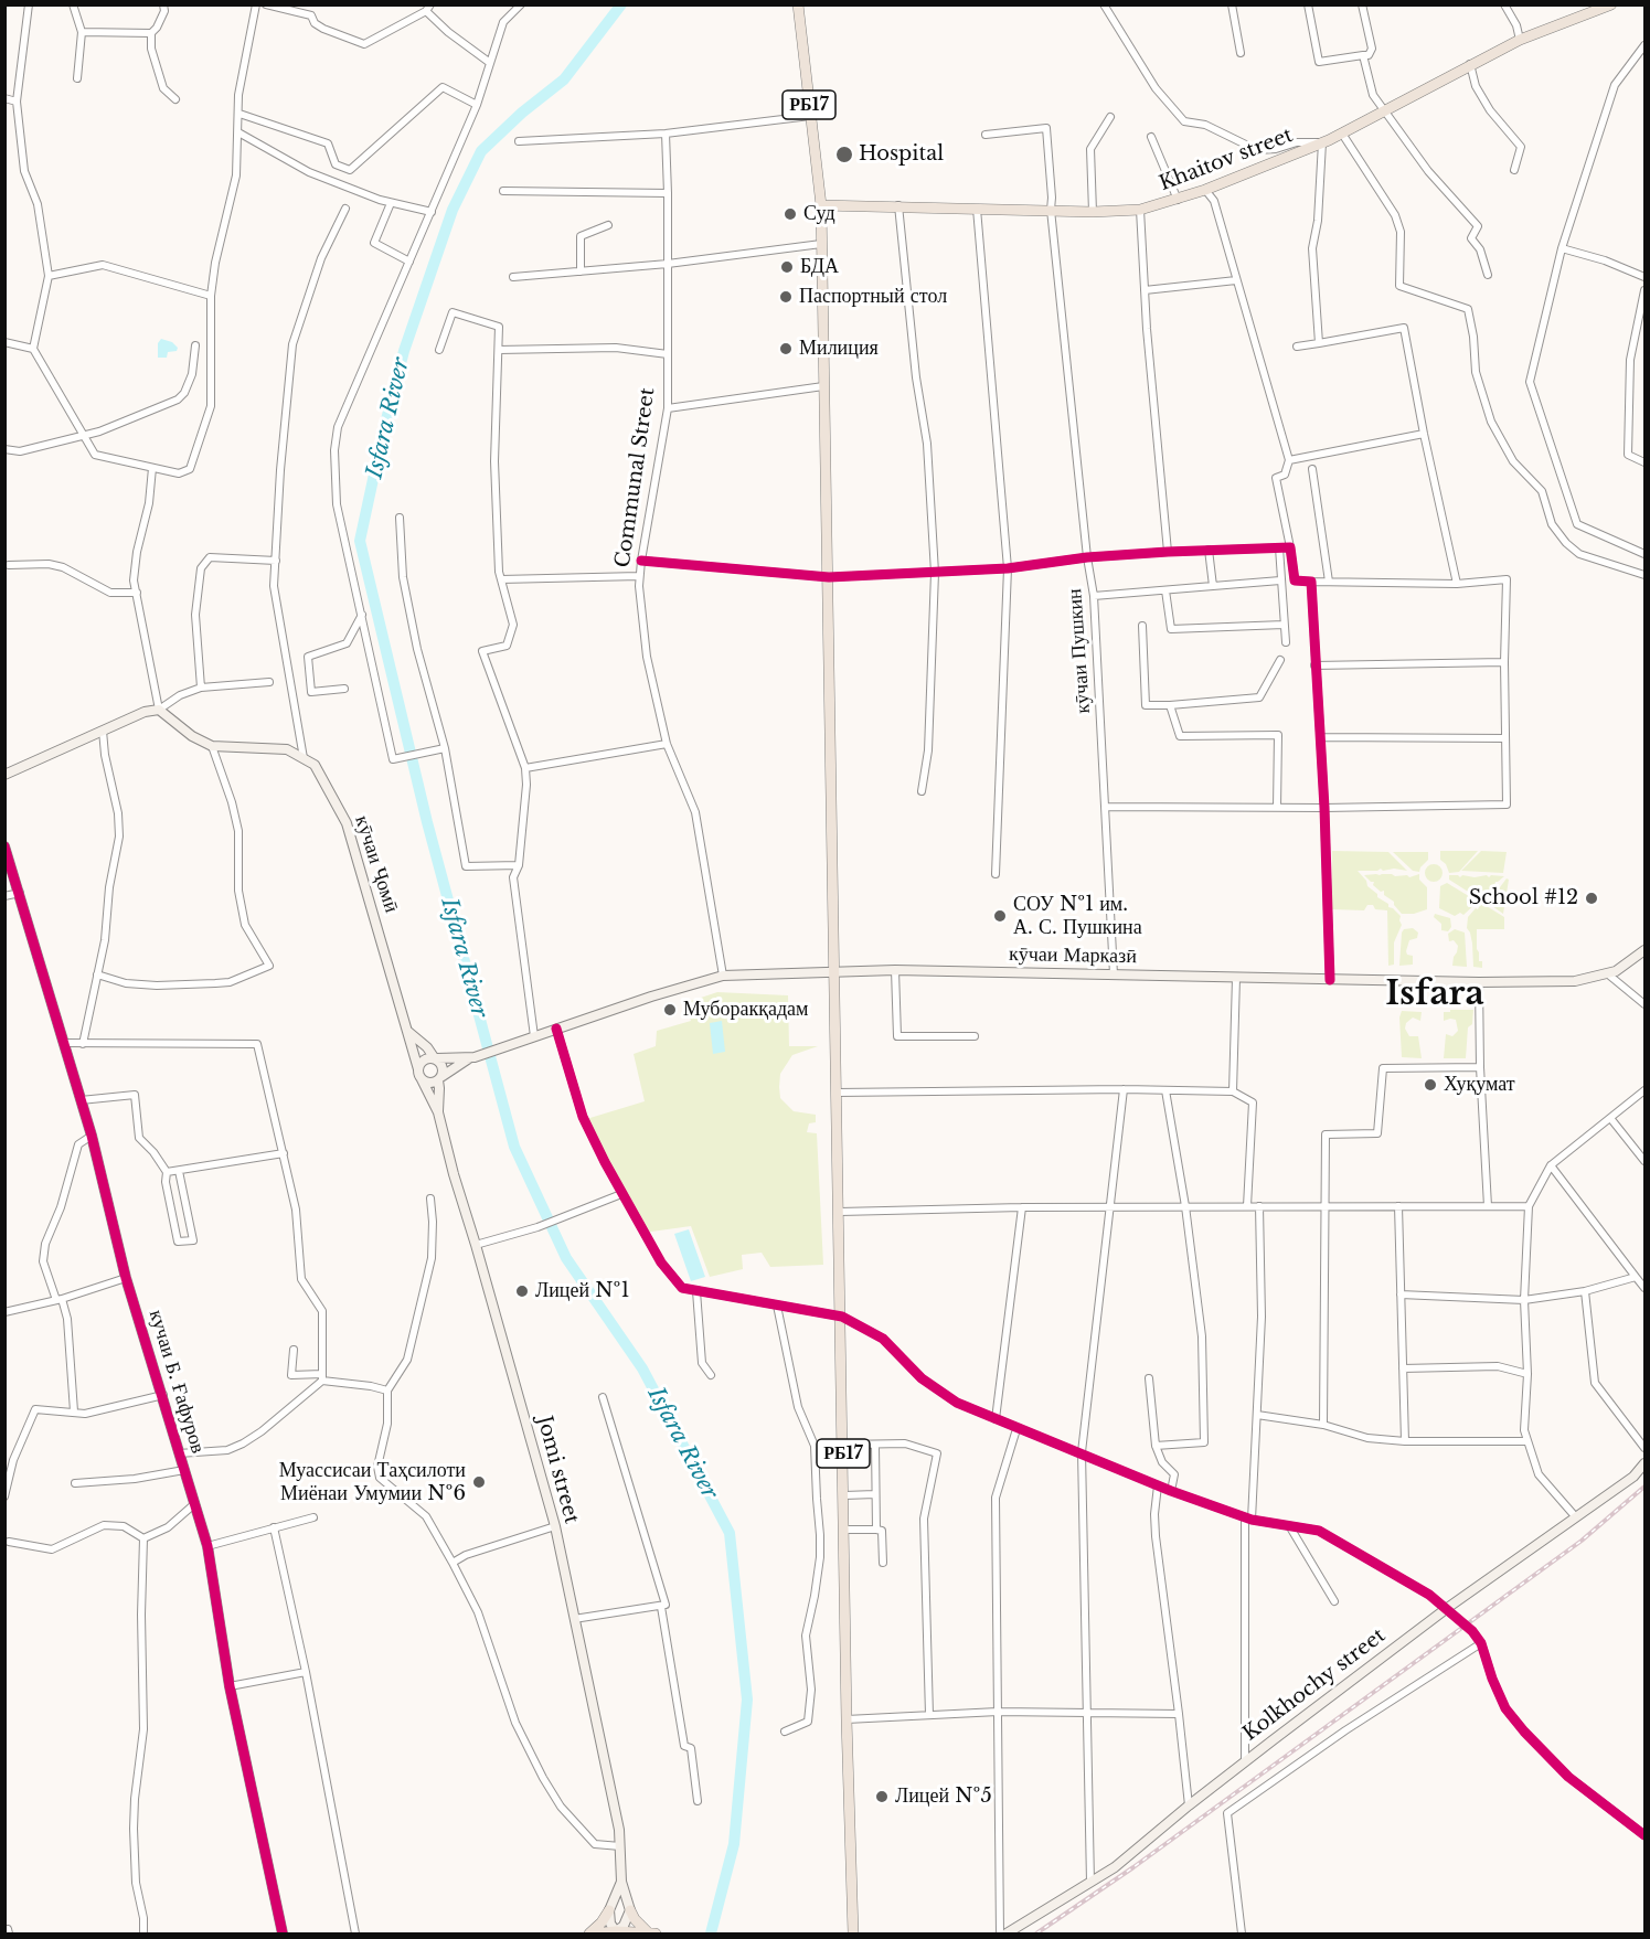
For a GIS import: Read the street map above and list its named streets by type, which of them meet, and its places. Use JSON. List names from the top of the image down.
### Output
{
  "streets": {
    "main road": [
      "РБ17",
      "Khaitov street",
      "кӯчаи Ҷомӣ",
      "кӯчаи Марказӣ",
      "кучаи Б. Ғафуров",
      "Jomi street",
      "Kolkhochy street"
    ],
    "street": ["Communal Street", "кӯчаи Пушкин"]
  },
  "crossings": [
    ["РБ17", "Khaitov street"],
    ["РБ17", "кӯчаи Марказӣ"],
    ["Khaitov street", "кӯчаи Пушкин"],
    ["Communal Street", "кӯчаи Марказӣ"],
    ["кӯчаи Пушкин", "кӯчаи Марказӣ"],
    ["кӯчаи Ҷомӣ", "Jomi street"]
  ],
  "districts": ["Isfara"],
  "water": ["Isfara River"],
  "places": [
    "Hospital",
    "Суд",
    "БДА",
    "Паспортный стол",
    "Милиция",
    "School #12",
    "СОУ №1 им. А. С. Пушкина",
    "Муборакқадам",
    "Хуқумат",
    "Лицей №1",
    "Муассисаи Таҳсилоти Миёнаи Умумии №6",
    "Лицей №5"
  ]
}
